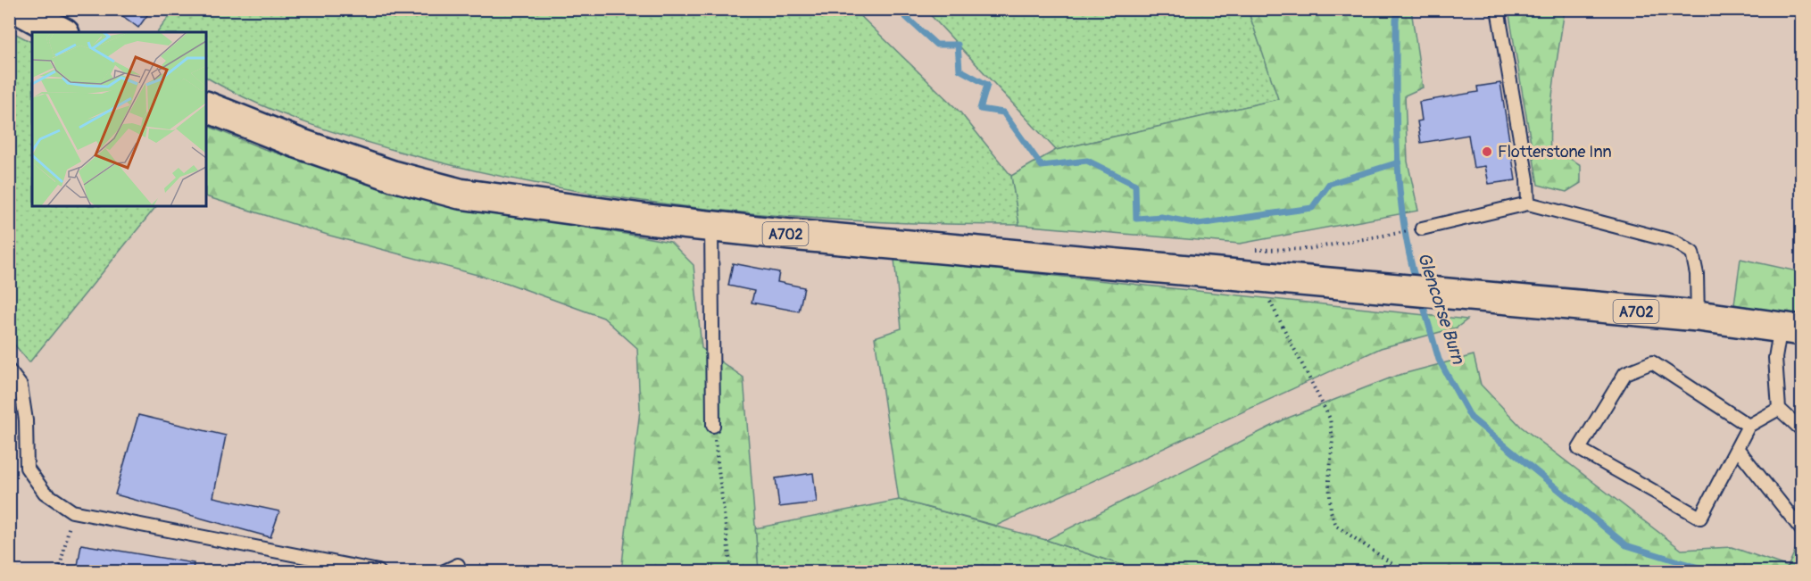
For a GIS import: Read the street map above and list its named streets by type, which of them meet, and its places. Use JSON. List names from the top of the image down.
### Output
{
  "streets": {
    "highway": ["A702"]
  },
  "water": ["Glencorse Burn"],
  "places": ["Flotterstone Inn"]
}
